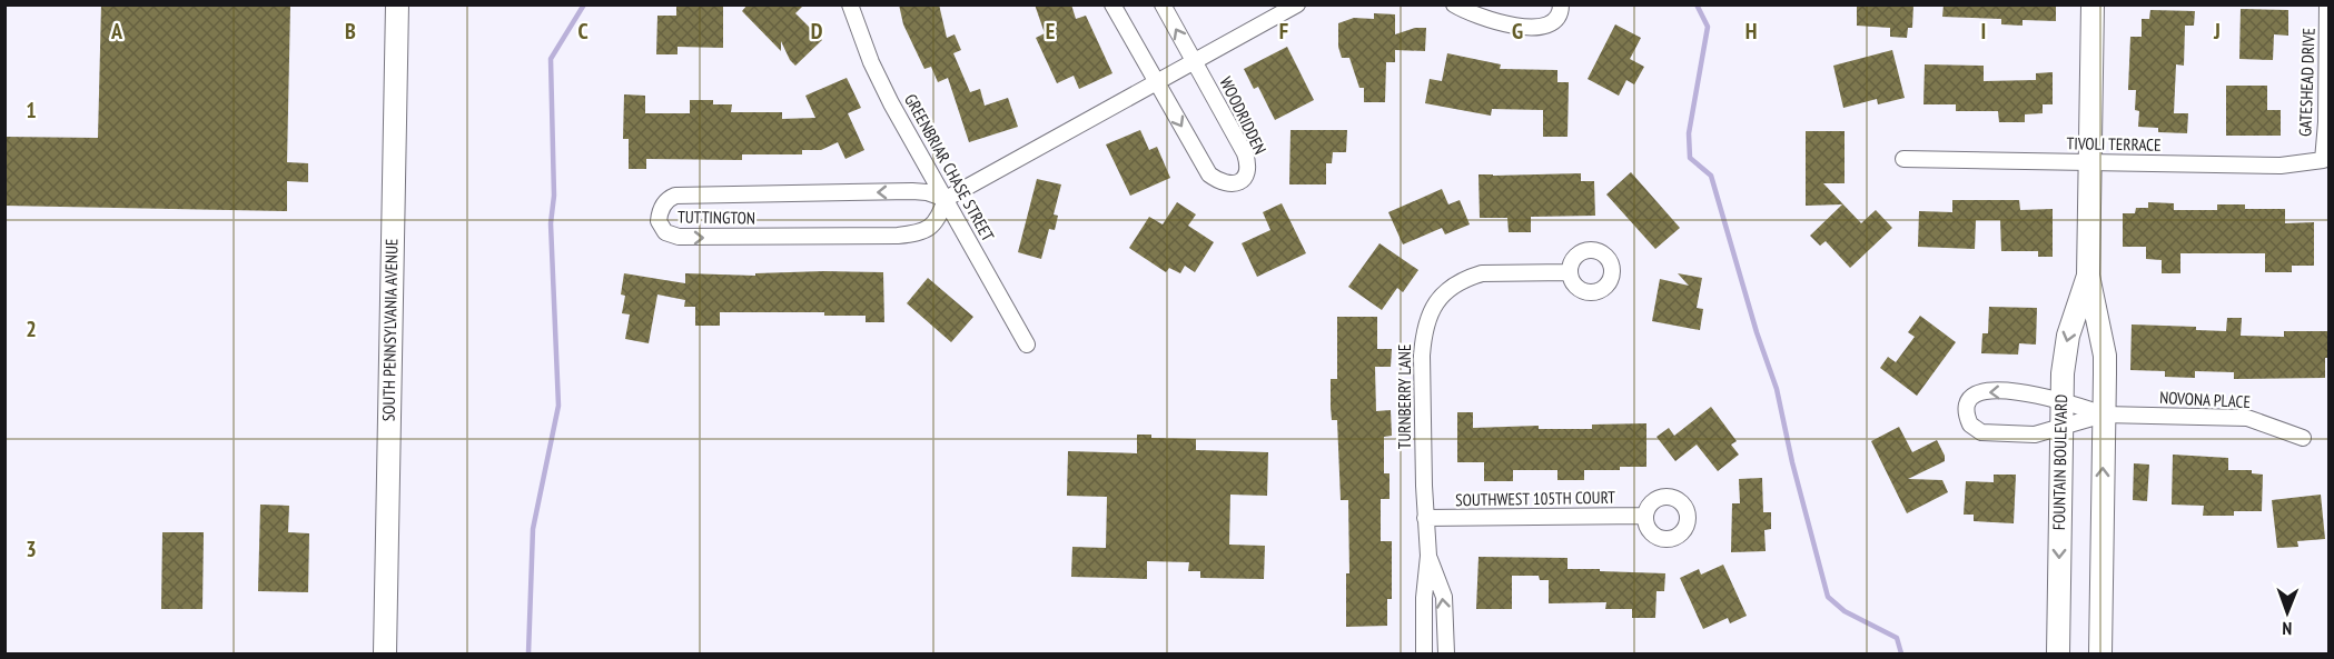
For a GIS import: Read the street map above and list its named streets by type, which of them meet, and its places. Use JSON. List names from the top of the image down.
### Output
{
  "streets": {
    "street": [
      "GATESHEAD DRIVE",
      "WOODRIDDEN",
      "TIVOLI TERRACE",
      "GREENBRIAR CHASE STREET",
      "TUTTINGTON",
      "SOUTH PENNSYLVANIA AVENUE",
      "TURNBERRY LANE",
      "NOVONA PLACE",
      "FOUNTAIN BOULEVARD",
      "SOUTHWEST 105TH COURT"
    ]
  },
  "crossings": [
    ["GATESHEAD DRIVE", "TIVOLI TERRACE"],
    ["TIVOLI TERRACE", "FOUNTAIN BOULEVARD"],
    ["GREENBRIAR CHASE STREET", "TUTTINGTON"],
    ["TURNBERRY LANE", "SOUTHWEST 105TH COURT"],
    ["NOVONA PLACE", "FOUNTAIN BOULEVARD"]
  ],
  "north": "bottom",
  "grid": {
    "columns": [
      "A",
      "B",
      "C",
      "D",
      "E",
      "F",
      "G",
      "H",
      "I",
      "J"
    ],
    "rows": ["1", "2", "3"]
  }
}
